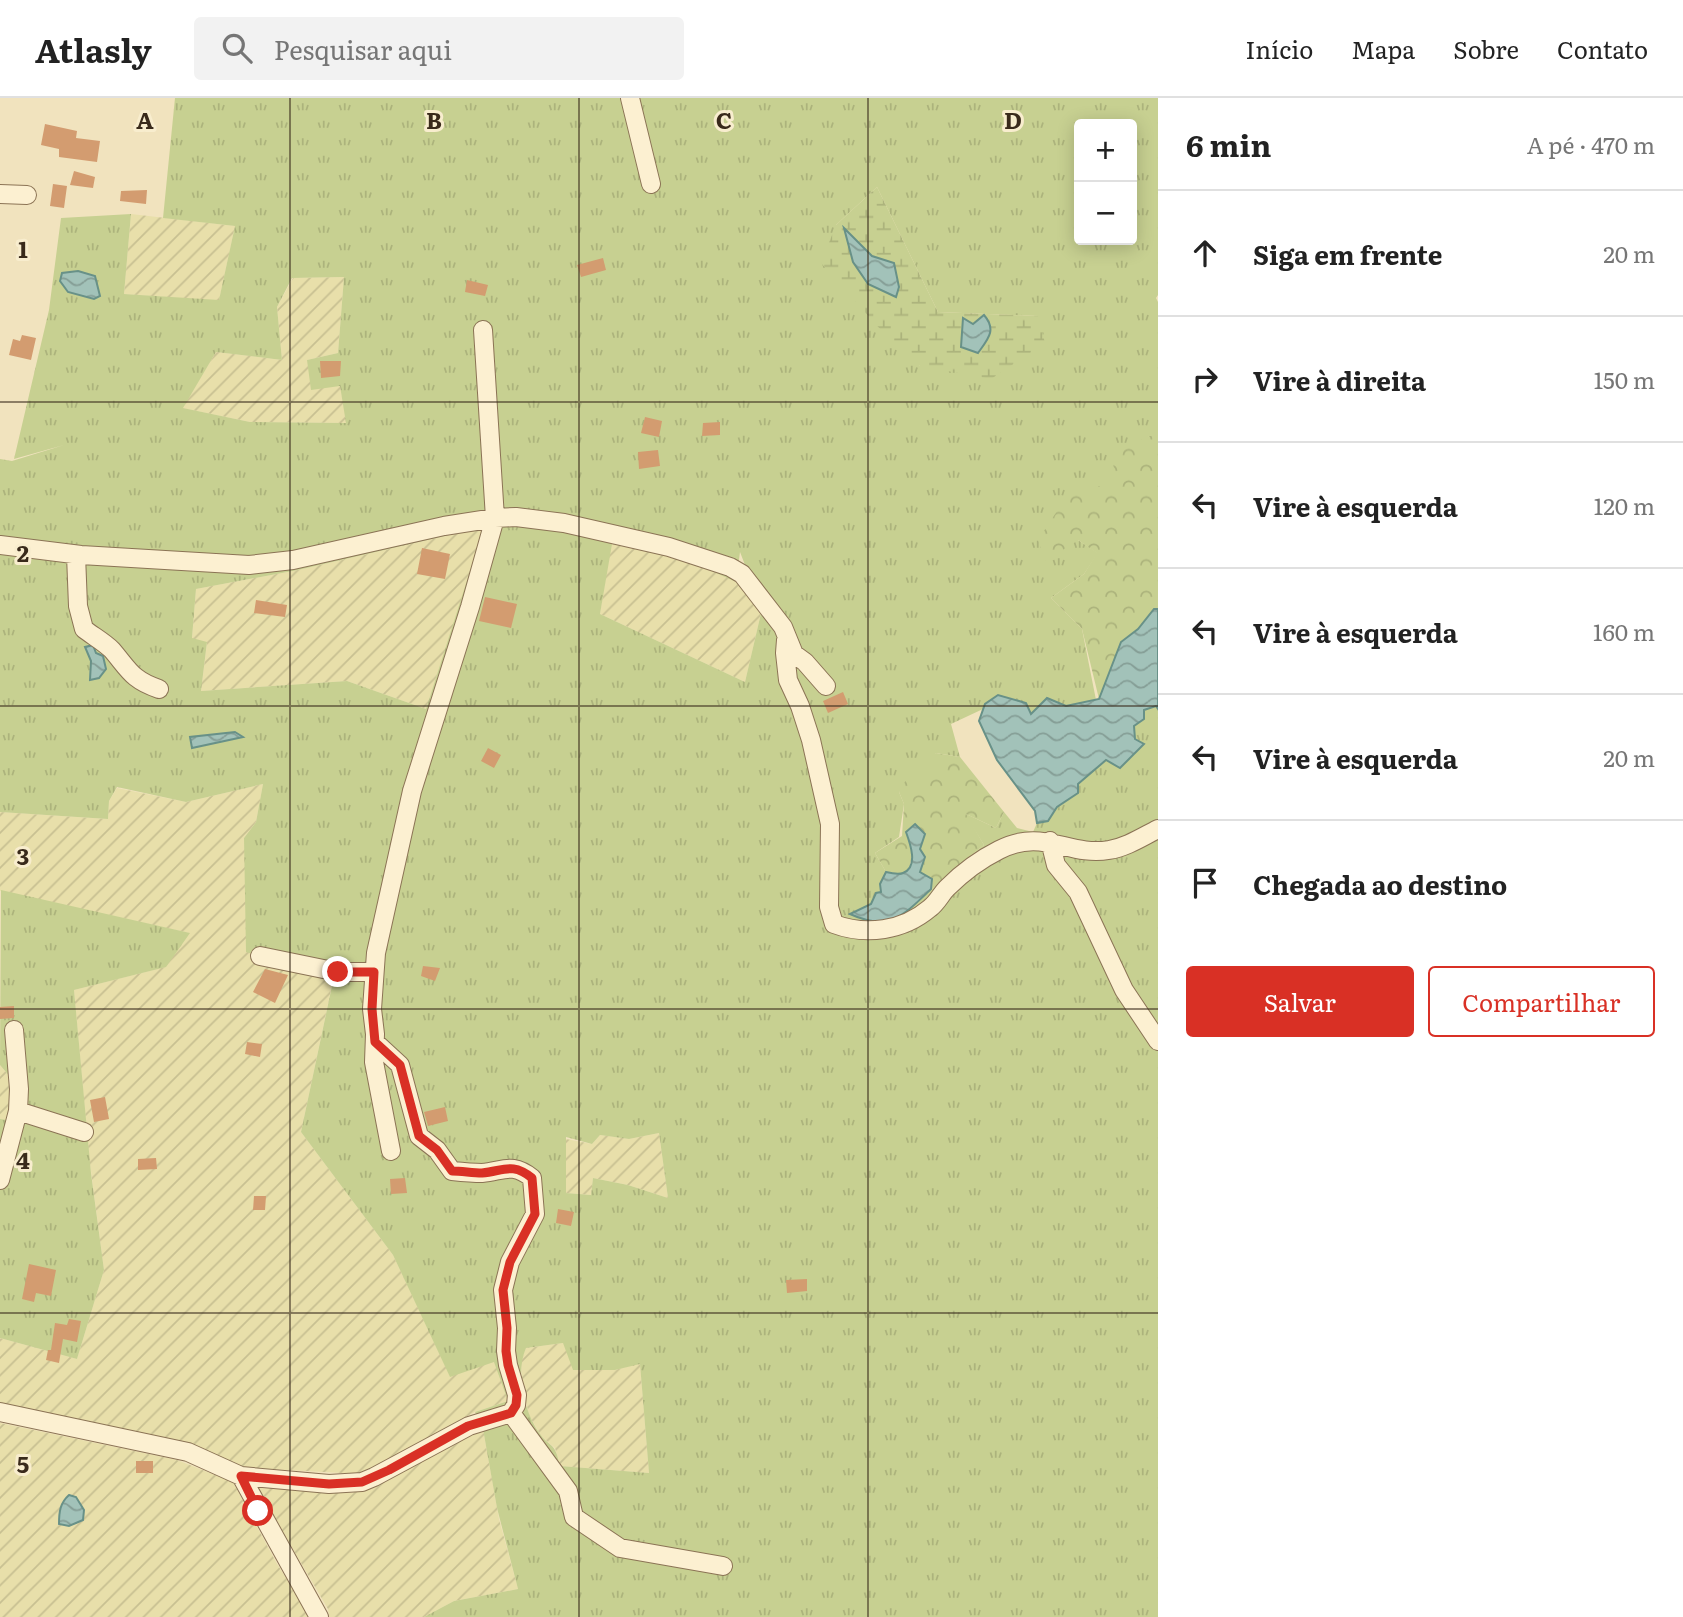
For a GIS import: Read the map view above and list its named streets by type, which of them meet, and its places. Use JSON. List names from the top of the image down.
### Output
{
  "page": {
    "header": "Atlasly",
    "search": "Pesquisar aqui",
    "nav": [
      "Início",
      "Mapa",
      "Sobre",
      "Contato"
    ],
    "heading": ["6 min", "A pé · 470 m"],
    "map_buttons": ["+", "−"],
    "list": [
      ["Siga em frente", "20 m"],
      ["Vire à direita", "150 m"],
      ["Vire à esquerda", "120 m"],
      ["Vire à esquerda", "160 m"],
      ["Vire à esquerda", "20 m"],
      "Chegada ao destino"
    ],
    "buttons": ["Salvar", "Compartilhar"]
  },
  "grid": {
    "columns": [
      "A",
      "B",
      "C",
      "D"
    ],
    "rows": [
      "1",
      "2",
      "3",
      "4",
      "5"
    ]
  }
}
